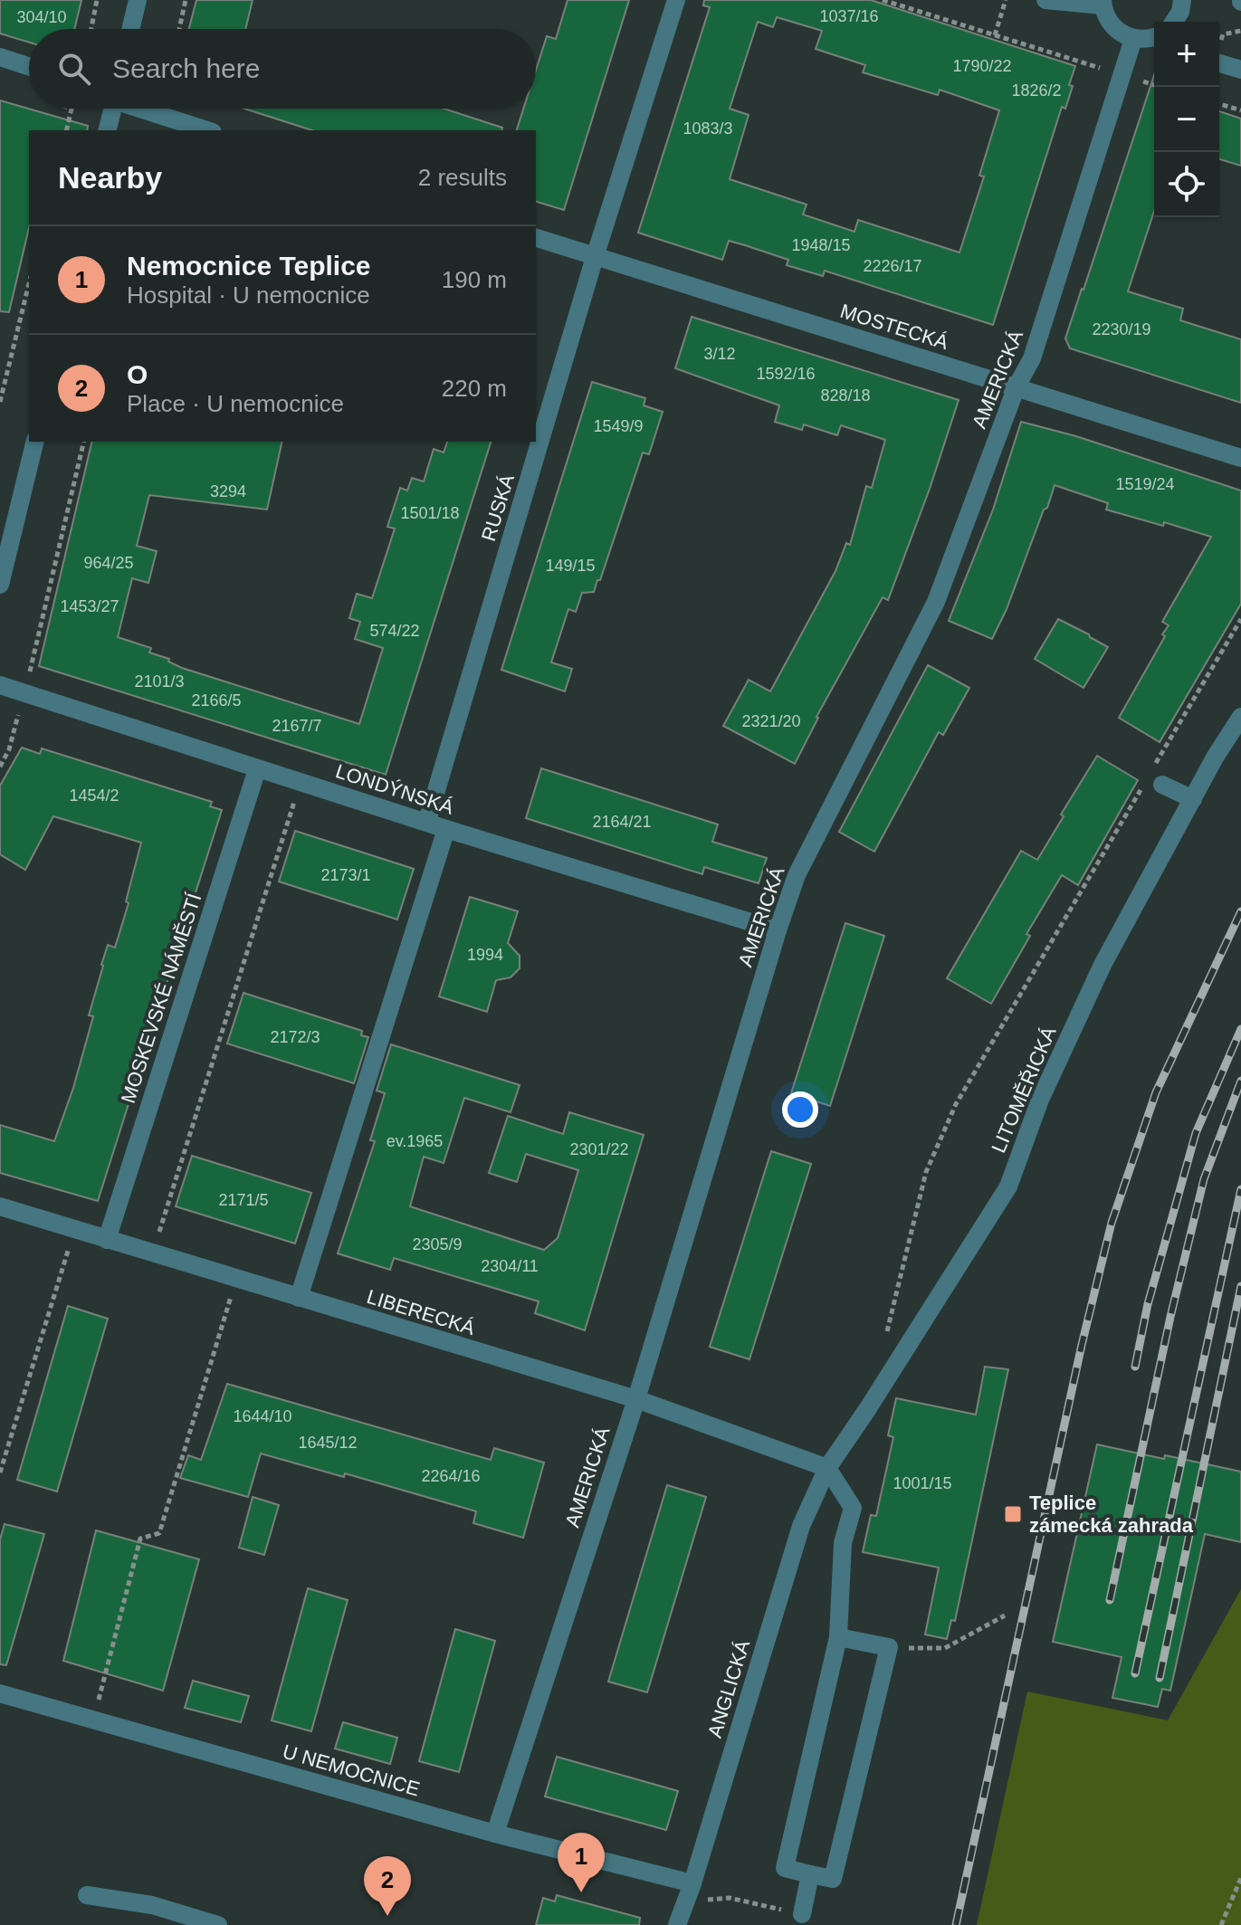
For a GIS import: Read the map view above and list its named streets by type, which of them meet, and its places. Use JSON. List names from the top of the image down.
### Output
{
  "streets": {
    "street": [
      "MOSTECKÁ",
      "AMERICKÁ",
      "RUSKÁ",
      "LONDÝNSKÁ",
      "MOSKEVSKÉ NÁMĚSTÍ",
      "LITOMĚŘICKÁ",
      "LIBERECKÁ",
      "ANGLICKÁ",
      "U NEMOCNICE"
    ]
  },
  "crossings": [
    ["MOSTECKÁ", "AMERICKÁ"],
    ["MOSTECKÁ", "RUSKÁ"],
    ["AMERICKÁ", "LONDÝNSKÁ"],
    ["AMERICKÁ", "LIBERECKÁ"],
    ["AMERICKÁ", "U NEMOCNICE"],
    ["RUSKÁ", "LONDÝNSKÁ"],
    ["LONDÝNSKÁ", "MOSKEVSKÉ NÁMĚSTÍ"],
    ["MOSKEVSKÉ NÁMĚSTÍ", "LIBERECKÁ"],
    ["LITOMĚŘICKÁ", "LIBERECKÁ"],
    ["LITOMĚŘICKÁ", "ANGLICKÁ"],
    ["LIBERECKÁ", "ANGLICKÁ"],
    ["ANGLICKÁ", "U NEMOCNICE"]
  ],
  "places": {
    "transit": ["Teplice zámecká zahrada"]
  },
  "house_numbers": [
    "1037/16",
    "304/10",
    "1790/22",
    "1826/2",
    "1083/3",
    "1948/15",
    "2226/17",
    "2230/19",
    "3/12",
    "1592/16",
    "828/18",
    "1549/9",
    "1519/24",
    "3294",
    "1501/18",
    "964/25",
    "149/15",
    "1453/27",
    "574/22",
    "2101/3",
    "2166/5",
    "2321/20",
    "2167/7",
    "1454/2",
    "2164/21",
    "2173/1",
    "1994",
    "2172/3",
    "ev.1965",
    "2301/22",
    "2171/5",
    "2305/9",
    "2304/11",
    "1644/10",
    "1645/12",
    "2264/16",
    "1001/15"
  ],
  "page": {
    "map_buttons": ["+", "−"],
    "search": "Search here",
    "heading": ["Nearby", "2 results"],
    "list": [
      {
        "mark": "1",
        "name": "Nemocnice Teplice",
        "note": "Hospital · U nemocnice",
        "value": "190 m"
      },
      {
        "mark": "2",
        "name": "O",
        "note": "Place · U nemocnice",
        "value": "220 m"
      }
    ],
    "pins": ["1", "2"]
  }
}
